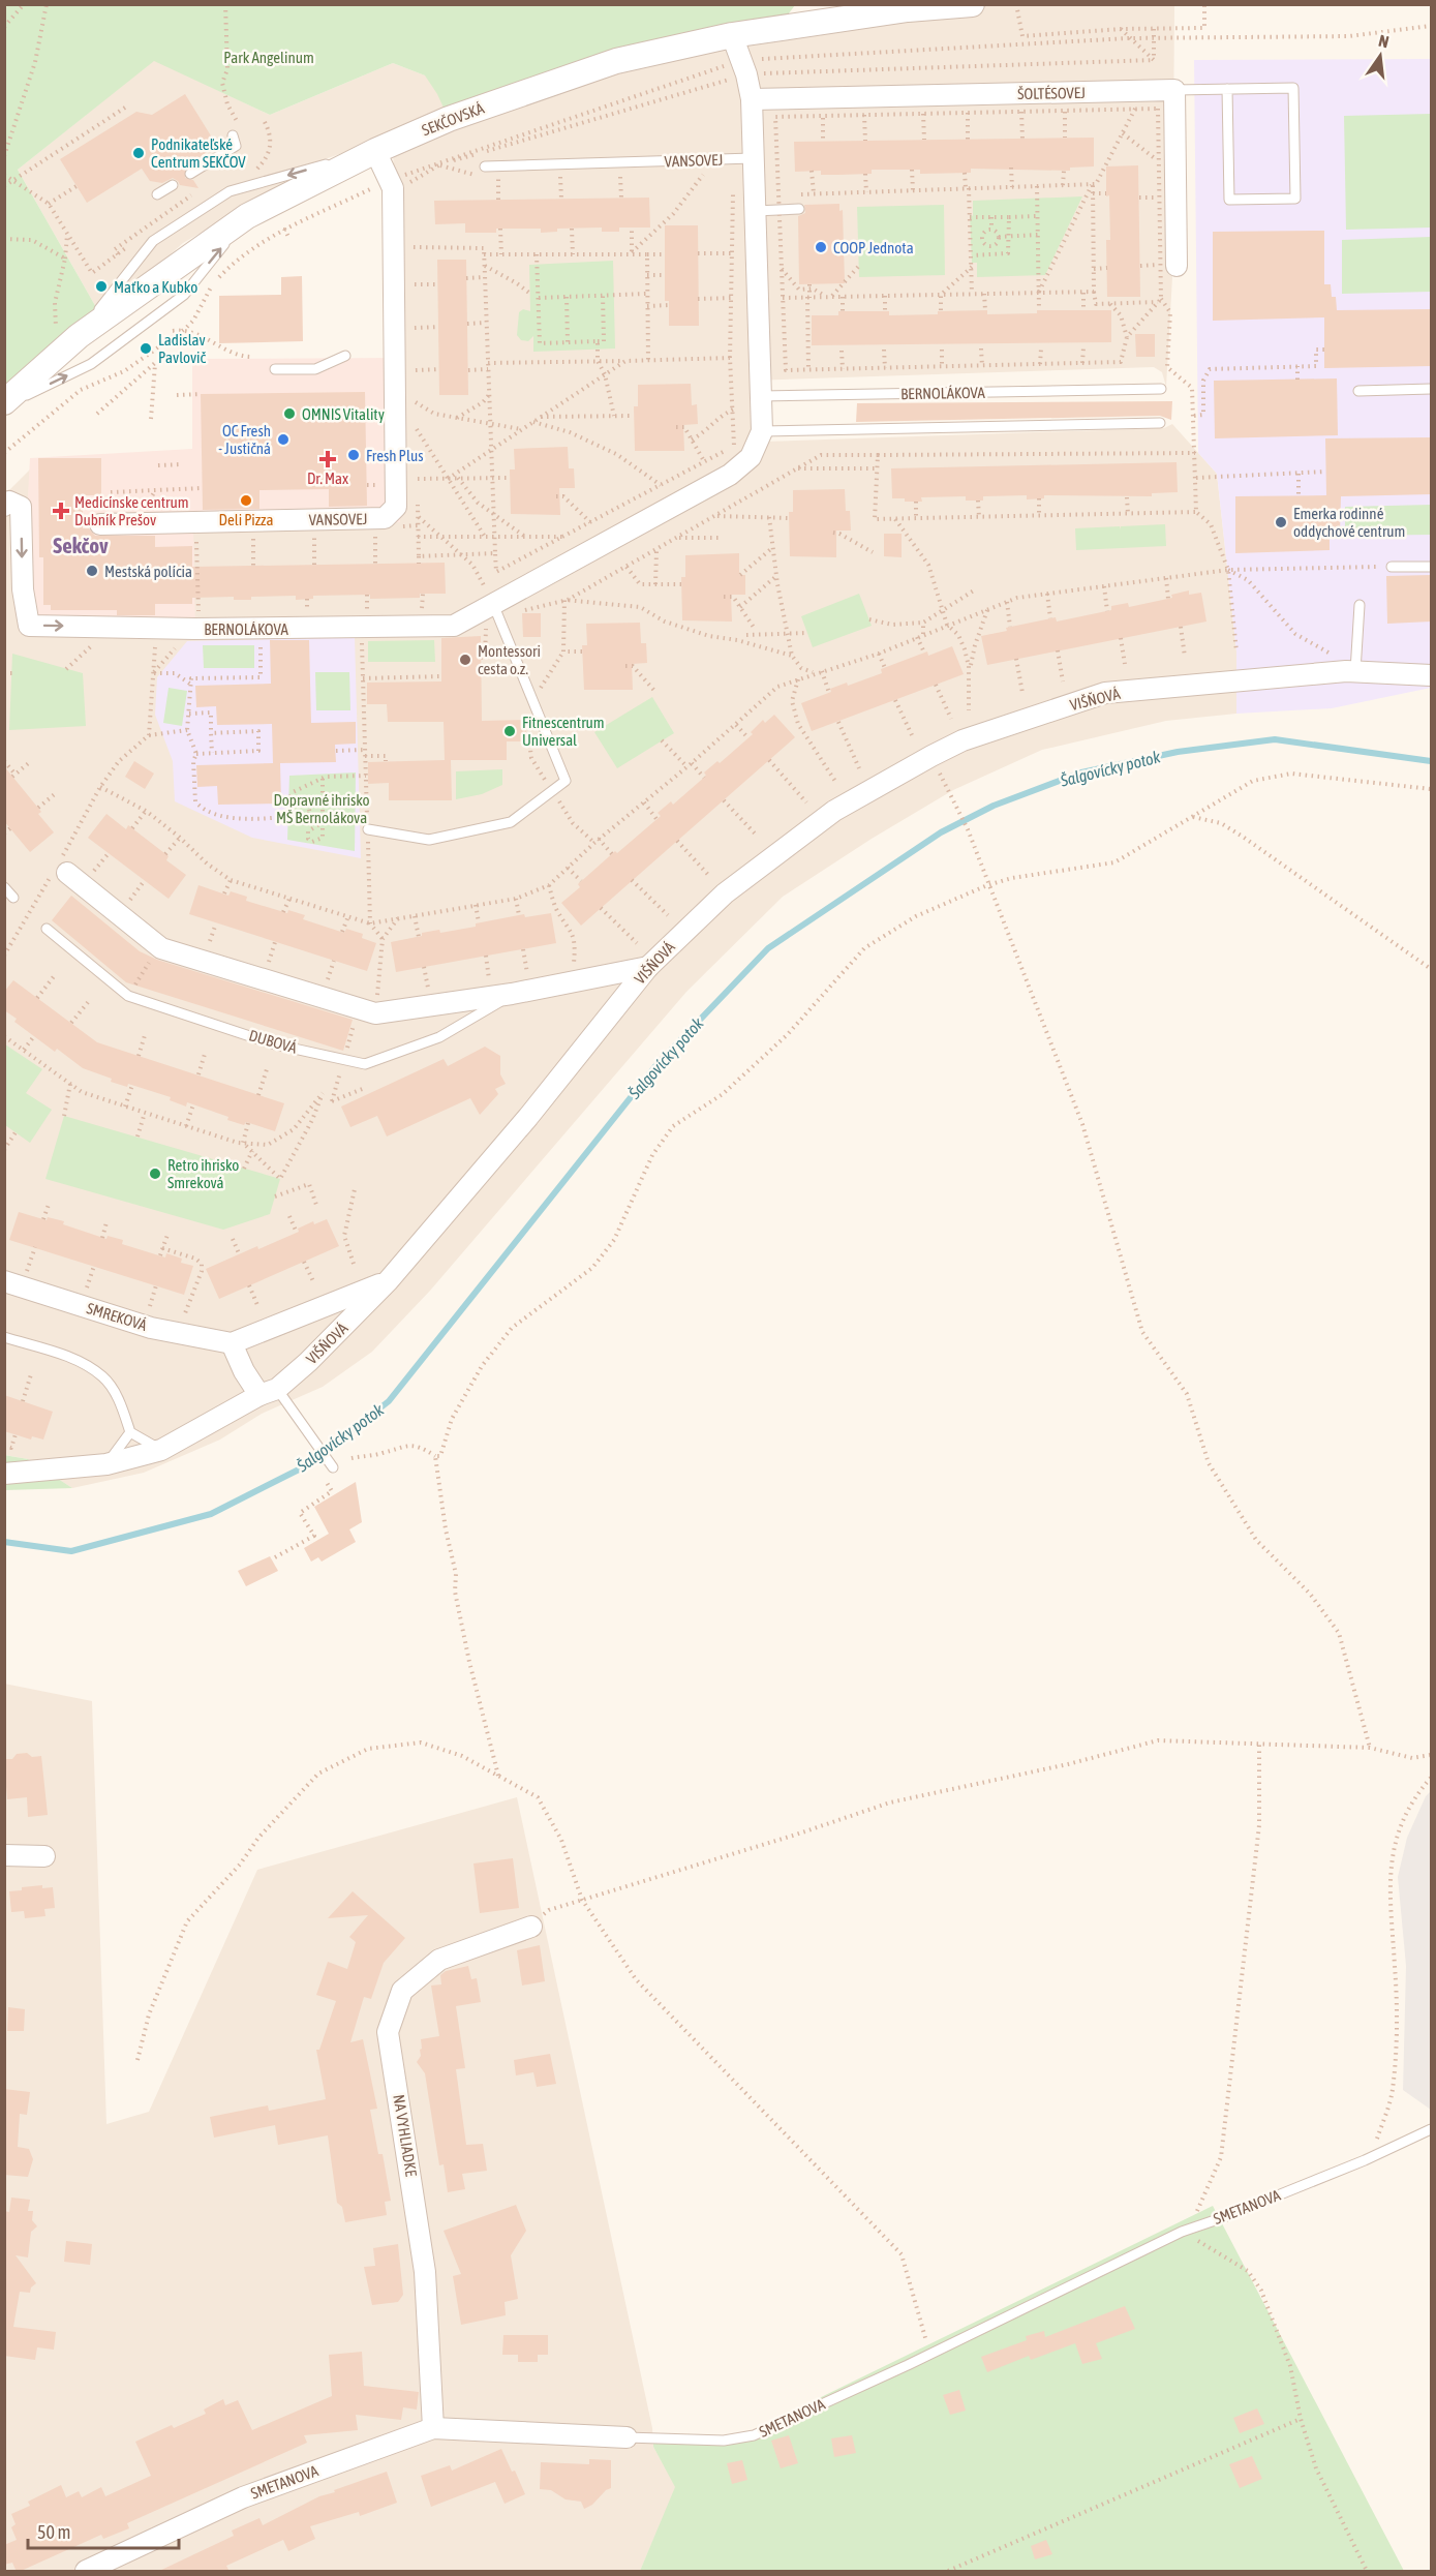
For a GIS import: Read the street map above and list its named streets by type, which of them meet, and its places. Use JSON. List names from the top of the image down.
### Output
{
  "streets": {
    "street": [
      "ŠOLTÉSOVEJ",
      "SEKČOVSKÁ",
      "VANSOVEJ",
      "BERNOLÁKOVA",
      "VIŠŇOVÁ",
      "DUBOVÁ",
      "SMREKOVÁ",
      "NA VYHLIADKE",
      "SMETANOVA"
    ]
  },
  "crossings": [
    ["SEKČOVSKÁ", "VANSOVEJ"],
    ["VIŠŇOVÁ", "DUBOVÁ"],
    ["NA VYHLIADKE", "SMETANOVA"]
  ],
  "districts": ["Sekčov"],
  "water": ["Šalgovícky potok"],
  "parks": ["Park Angelinum", "Dopravné ihrisko MŠ Bernolákova"],
  "places": {
    "other": [
      "Podnikateľské Centrum SEKČOV",
      "COOP Jednota",
      "Maťko a Kubko",
      "Ladislav Pavlovič",
      "OMNIS Vitality",
      "OC Fresh - Justičná",
      "Fresh Plus",
      "Deli Pizza",
      "Emerka rodinné oddychové centrum",
      "Mestská polícia",
      "Montessori cesta o.z.",
      "Fitnescentrum Universal",
      "Retro ihrisko Smreková"
    ],
    "health": ["Dr. Max", "Medicínske centrum Dubník Prešov"]
  },
  "scale_bar": "50 m",
  "north": "top"
}
